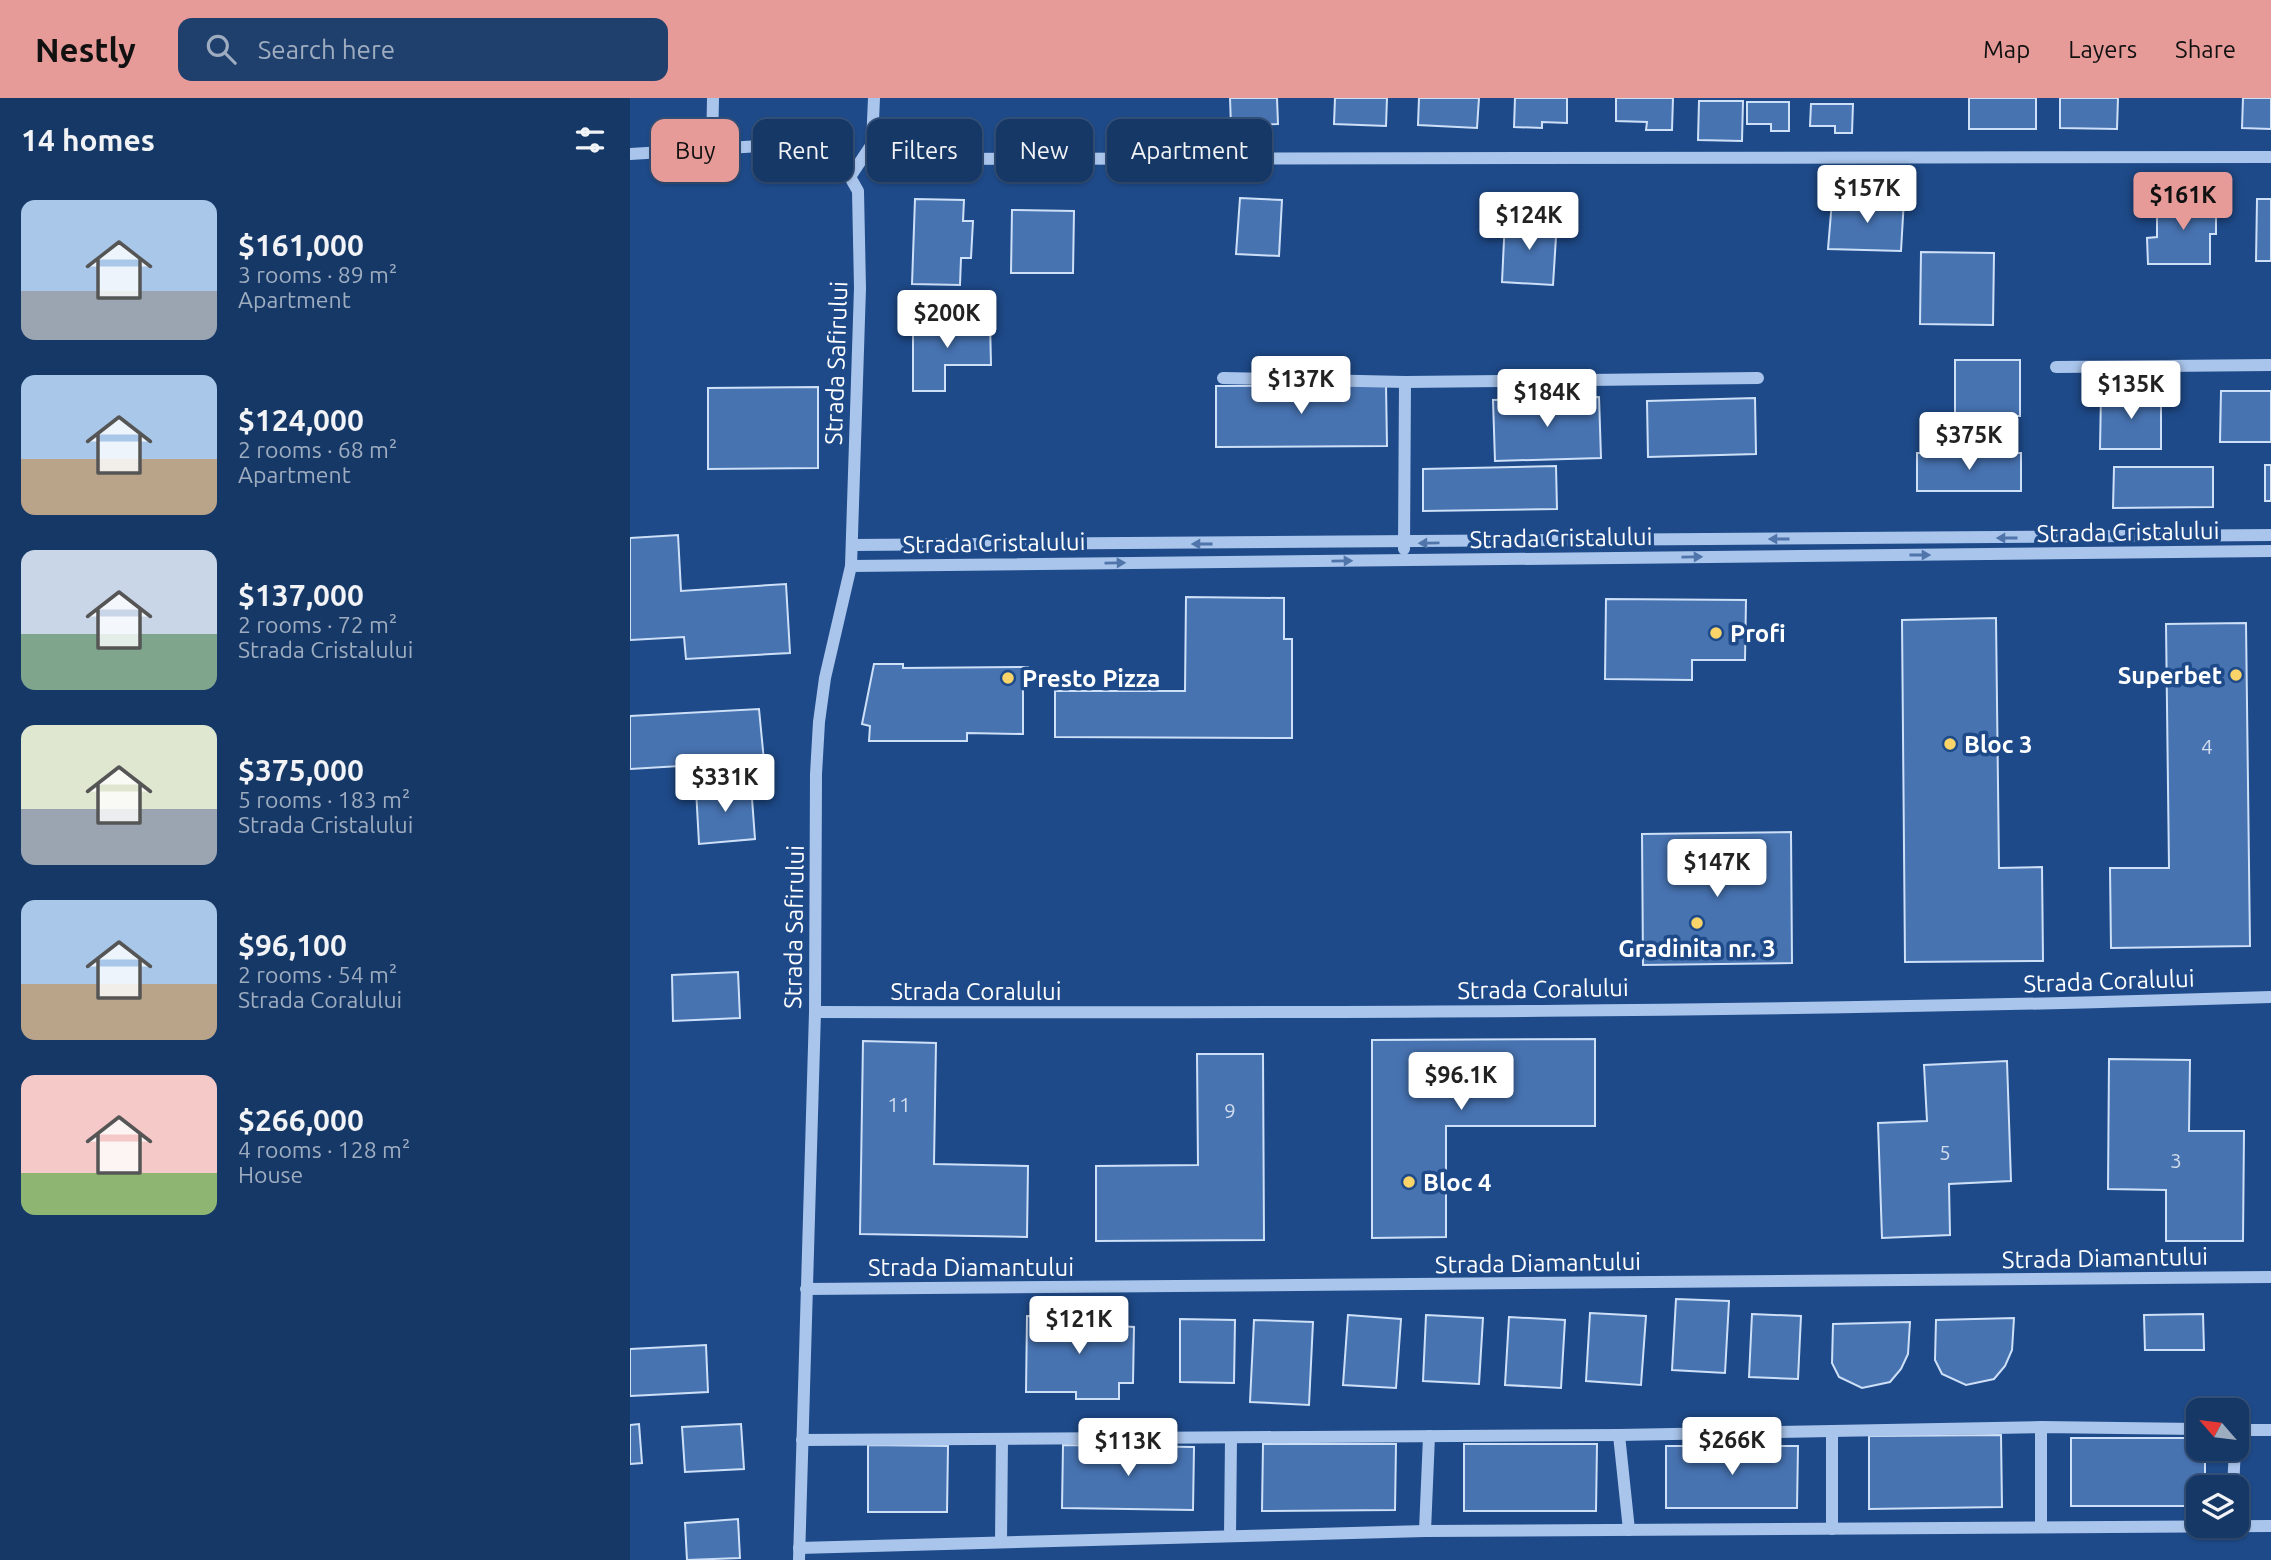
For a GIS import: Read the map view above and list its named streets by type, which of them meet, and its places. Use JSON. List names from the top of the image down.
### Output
{
  "streets": {
    "street": [
      "Strada Safirului",
      "Strada Cristalului",
      "Strada Coralului",
      "Strada Diamantului"
    ]
  },
  "crossings": [
    ["Strada Safirului", "Strada Cristalului"],
    ["Strada Safirului", "Strada Coralului"],
    ["Strada Safirului", "Strada Diamantului"]
  ],
  "places": [
    "Profi",
    "Superbet",
    "Presto Pizza",
    "Bloc 3",
    "Gradinita nr. 3",
    "Bloc 4"
  ],
  "house_numbers": [
    "4",
    "11",
    "9",
    "5",
    "3"
  ],
  "north": "top left",
  "page": {
    "header": "Nestly",
    "search": "Search here",
    "nav": ["Map", "Layers", "Share"],
    "heading": "14 homes",
    "chip": [
      "Buy",
      "Rent",
      "Filters",
      "New",
      "Apartment"
    ],
    "price": [
      "$157K",
      "$161K",
      "$124K",
      "$200K",
      "$137K",
      "$135K",
      "$184K",
      "$375K",
      "$331K",
      "$147K",
      "$96.1K",
      "$121K",
      "$266K",
      "$113K"
    ],
    "list": [
      {
        "name": "$161,000",
        "note": "3 rooms · 89 m² · Apartment"
      },
      {
        "name": "$124,000",
        "note": "2 rooms · 68 m² · Apartment"
      },
      {
        "name": "$137,000",
        "note": "2 rooms · 72 m² · Strada Cristalului"
      },
      {
        "name": "$375,000",
        "note": "5 rooms · 183 m² · Strada Cristalului"
      },
      {
        "name": "$96,100",
        "note": "2 rooms · 54 m² · Strada Coralului"
      },
      {
        "name": "$266,000",
        "note": "4 rooms · 128 m² · House"
      }
    ]
  }
}
